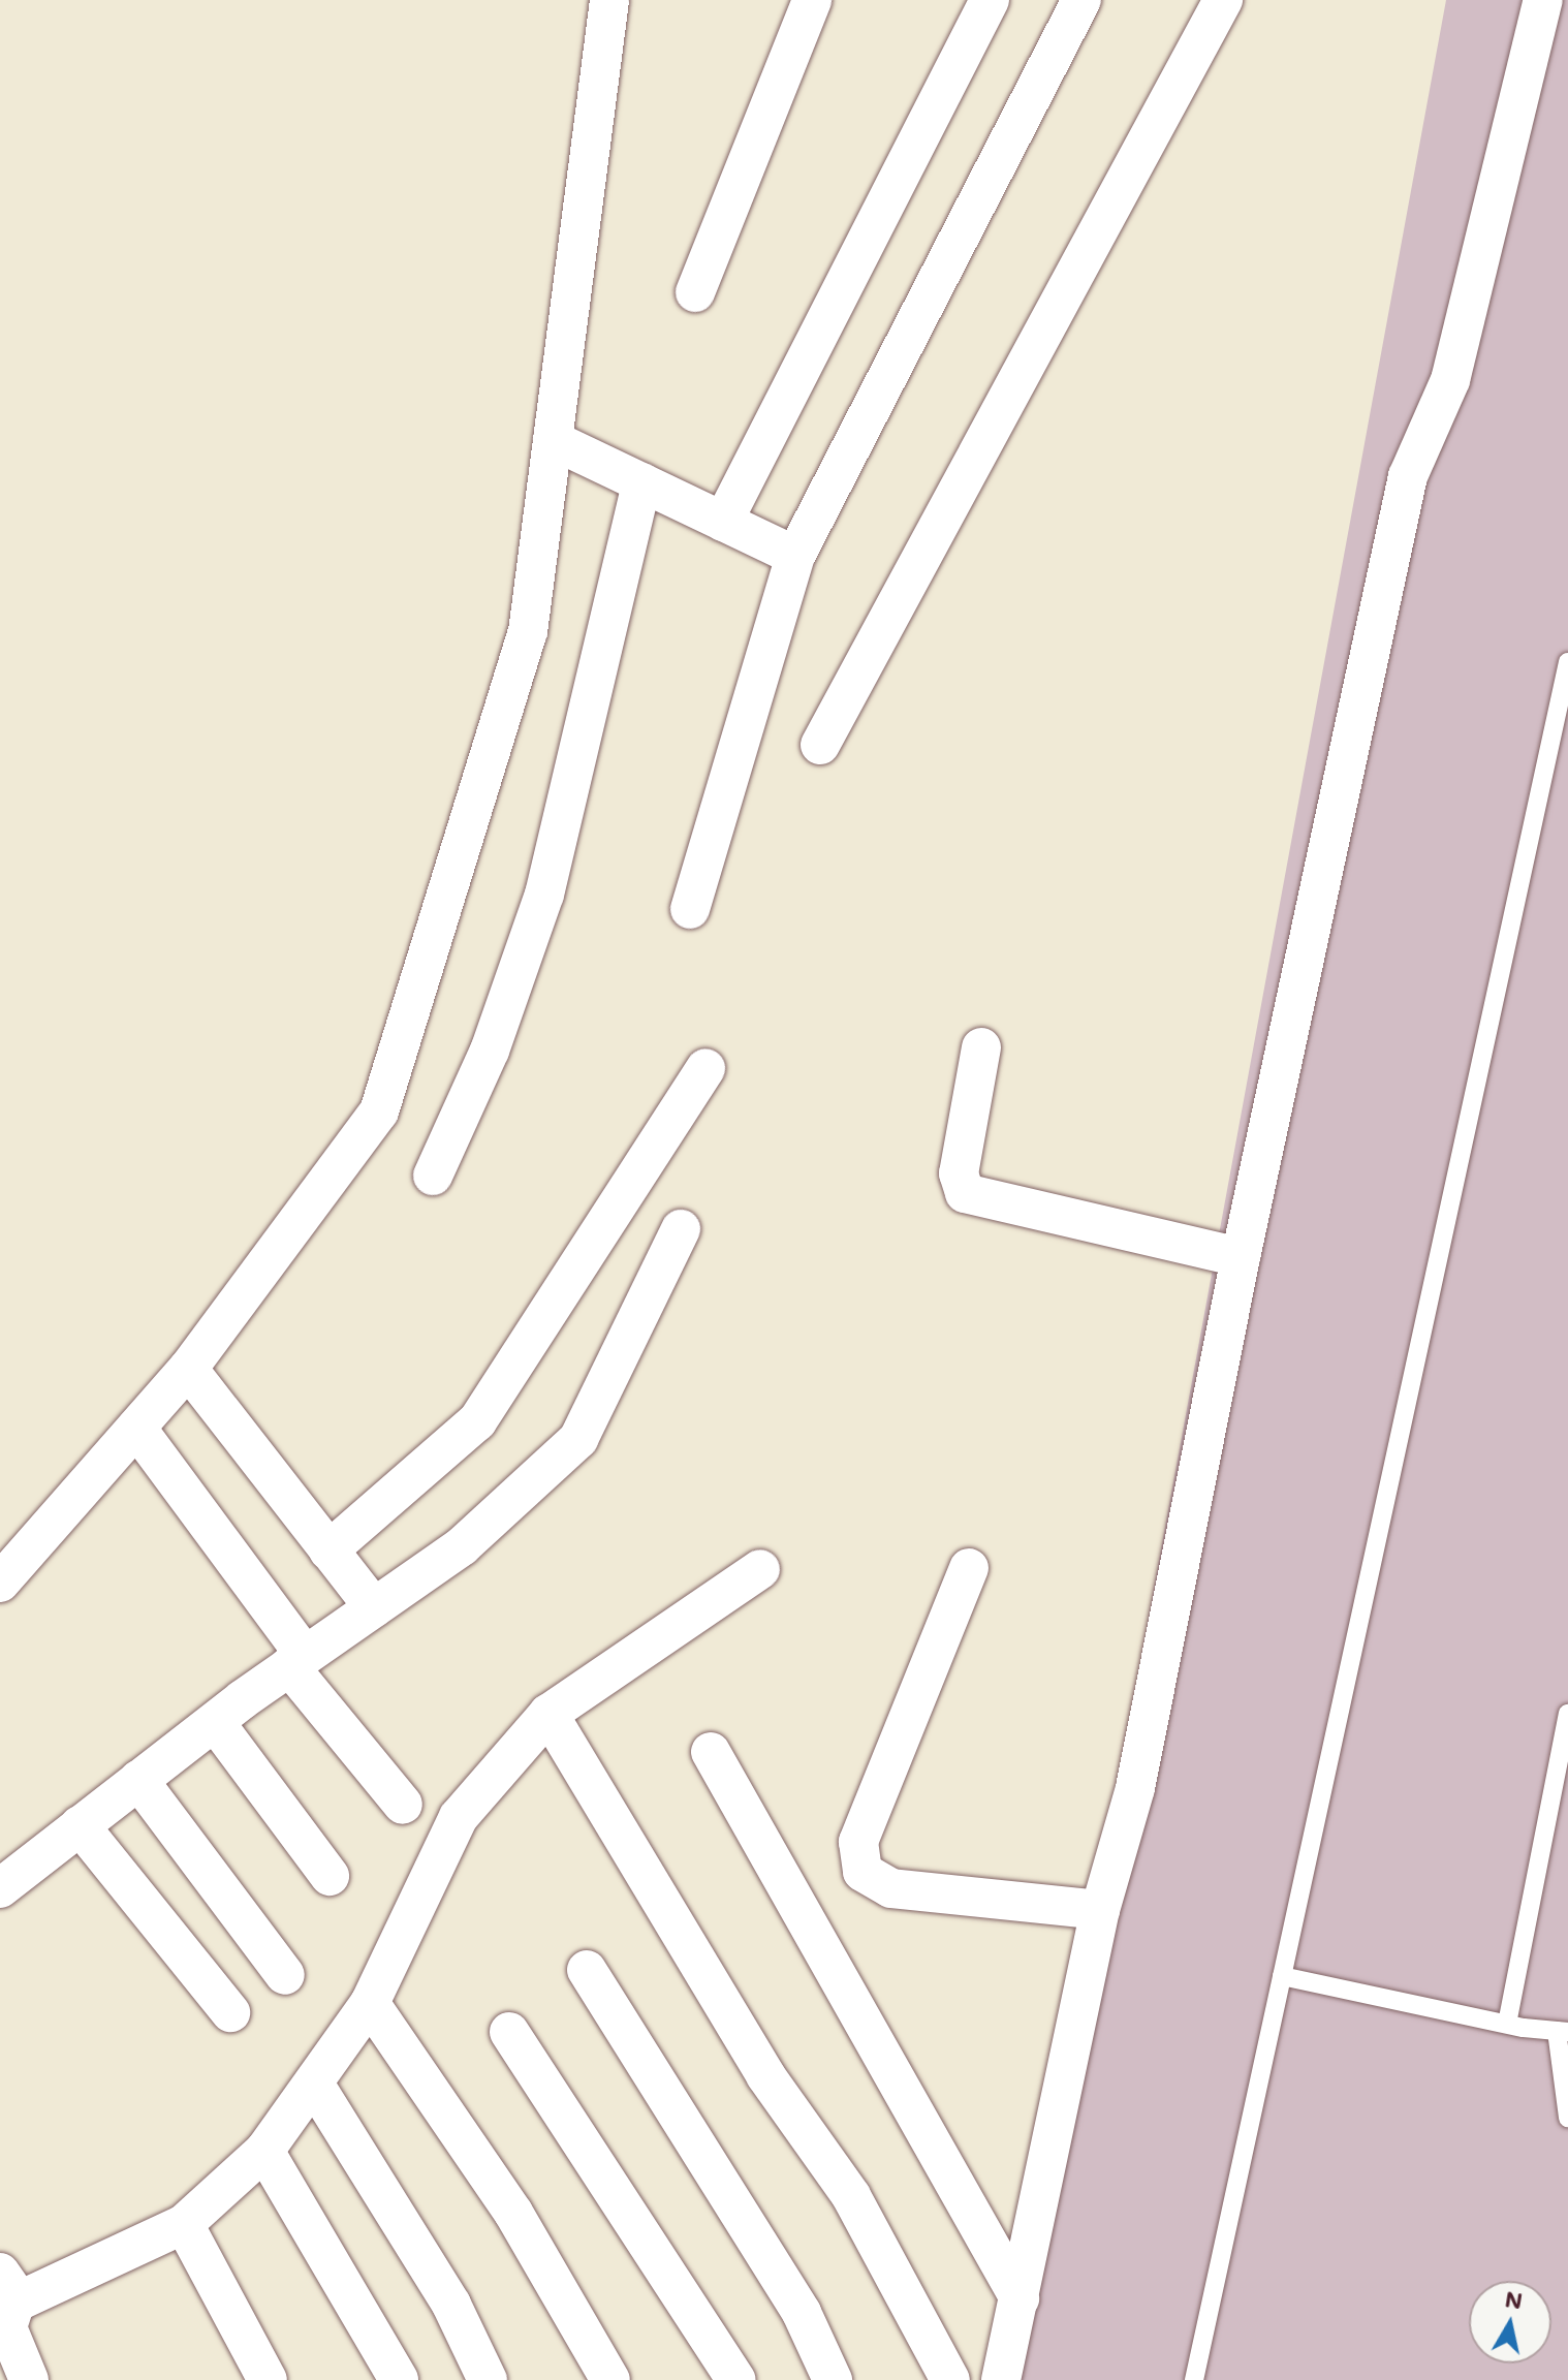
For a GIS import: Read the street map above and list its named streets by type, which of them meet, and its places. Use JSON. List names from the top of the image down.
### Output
{
  "north": "top"
}
